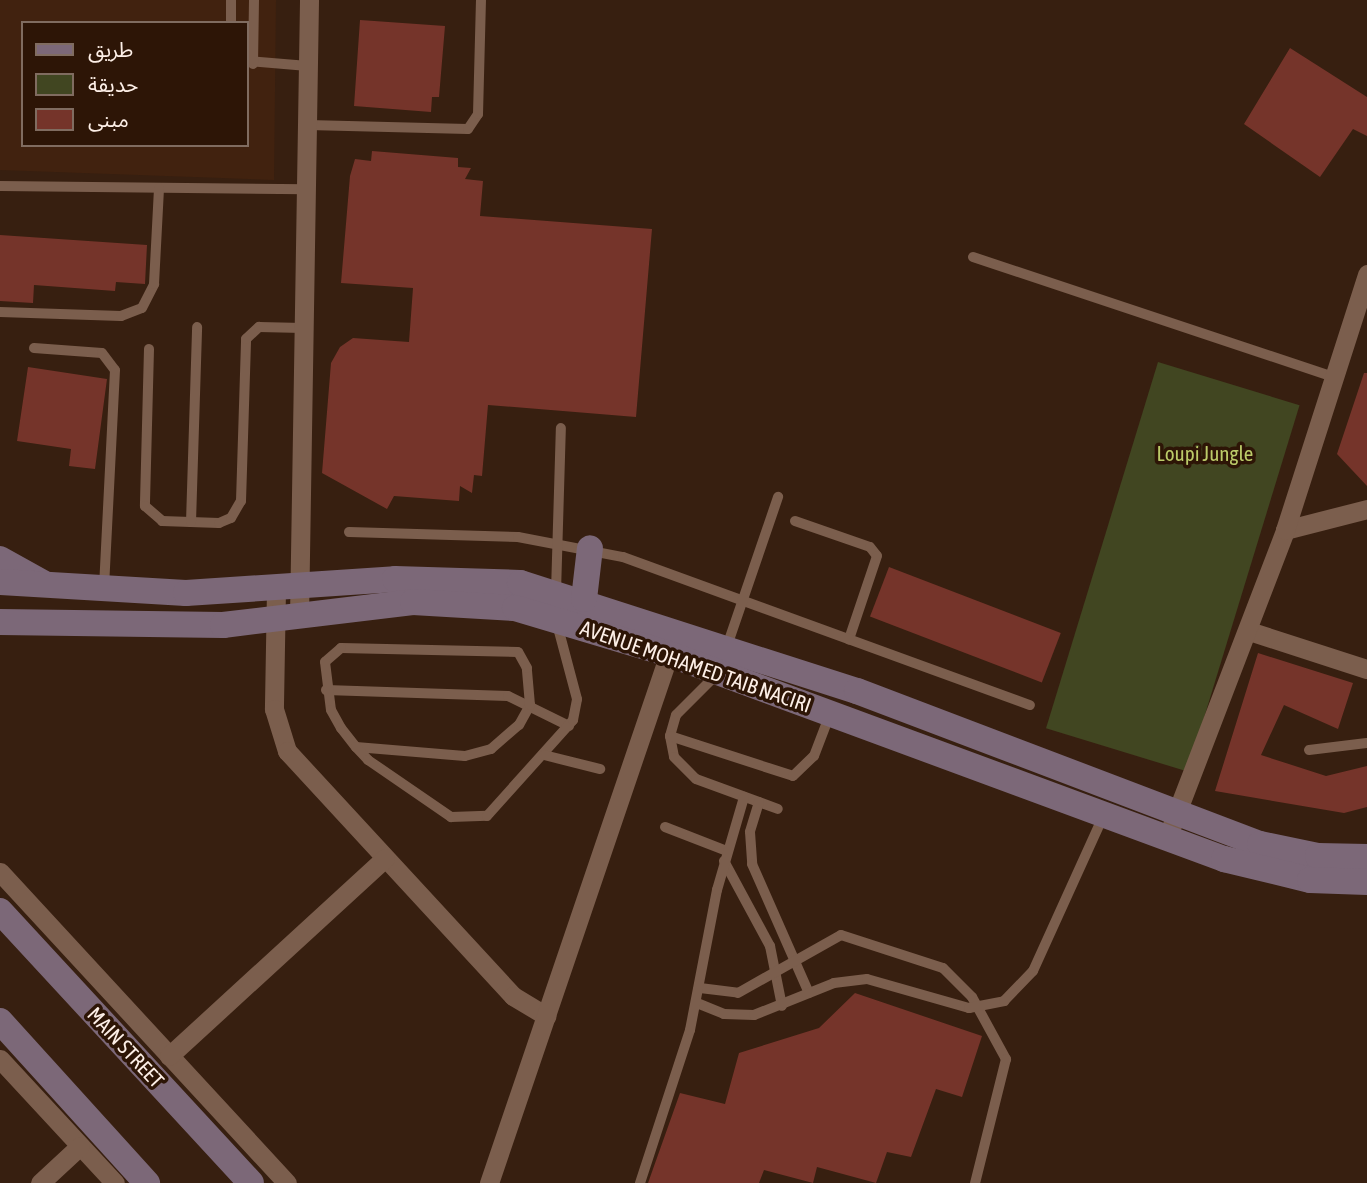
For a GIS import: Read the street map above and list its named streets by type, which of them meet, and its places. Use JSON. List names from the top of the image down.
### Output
{
  "streets": {
    "street": ["AVENUE MOHAMED TAIB NACIRI", "MAIN STREET"]
  },
  "parks": ["Loupi Jungle"],
  "legend": ["طريق", "حديقة", "مبنى"]
}
